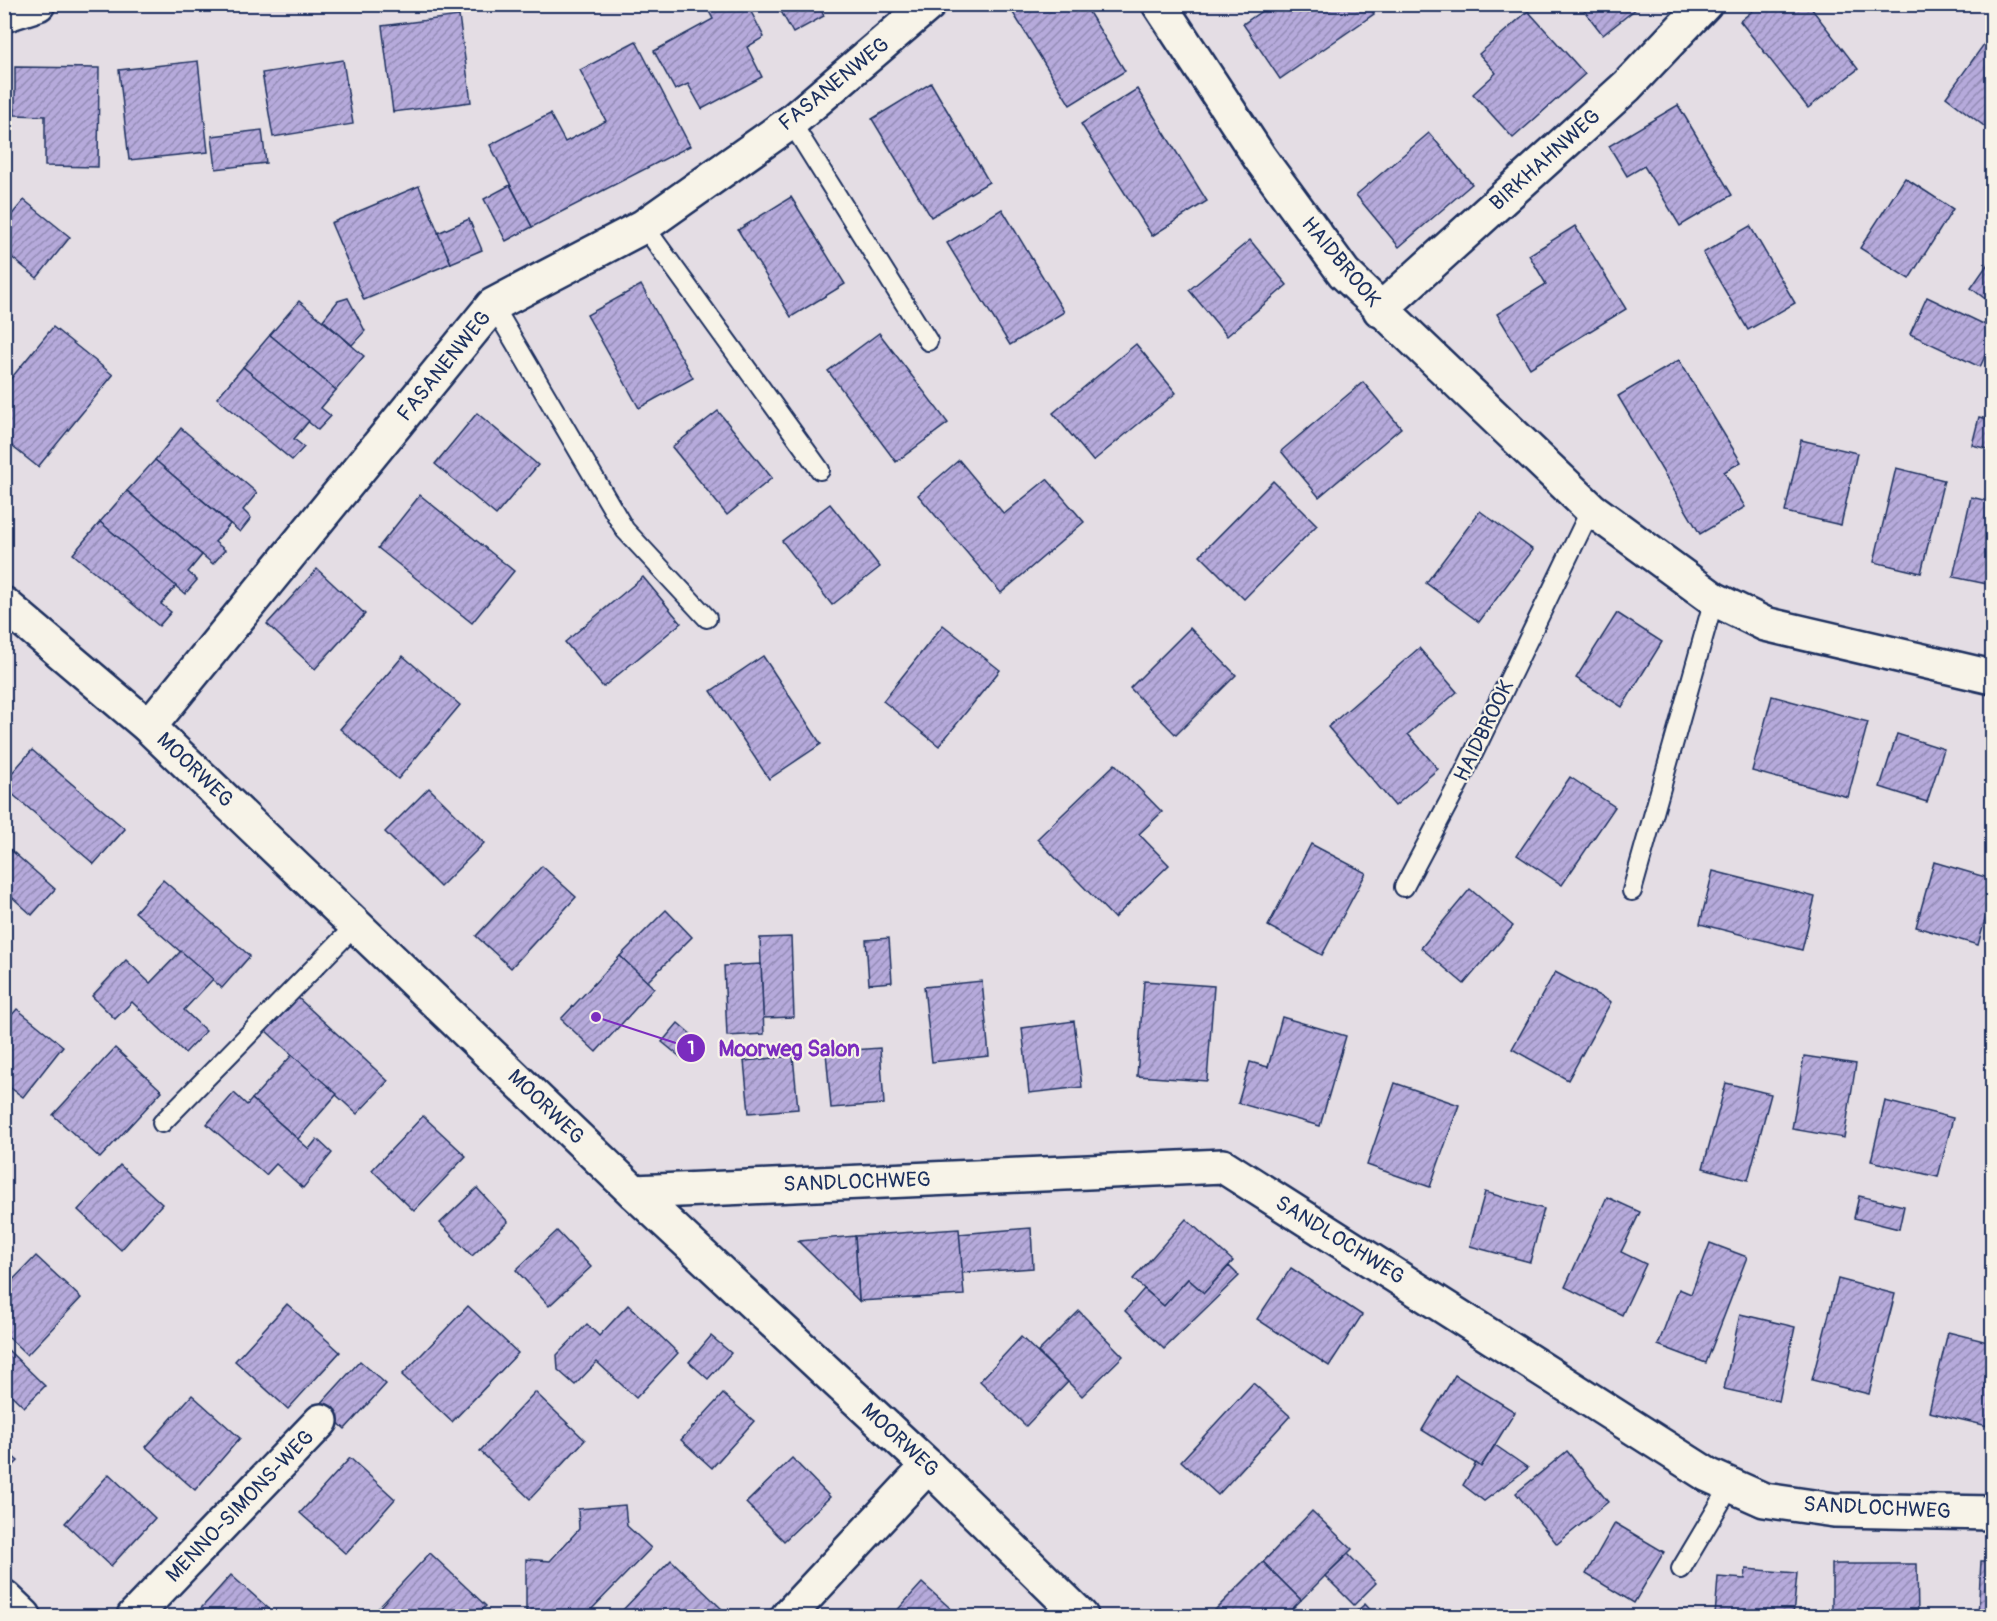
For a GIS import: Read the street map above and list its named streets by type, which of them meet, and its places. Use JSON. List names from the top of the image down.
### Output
{
  "streets": {
    "street": [
      "FASANENWEG",
      "BIRKHAHNWEG",
      "HAIDBROOK",
      "MOORWEG",
      "SANDLOCHWEG",
      "MENNO-SIMONS-WEG"
    ]
  },
  "crossings": [
    ["FASANENWEG", "MOORWEG"],
    ["BIRKHAHNWEG", "HAIDBROOK"],
    ["MOORWEG", "SANDLOCHWEG"]
  ],
  "places": ["Moorweg Salon"]
}
